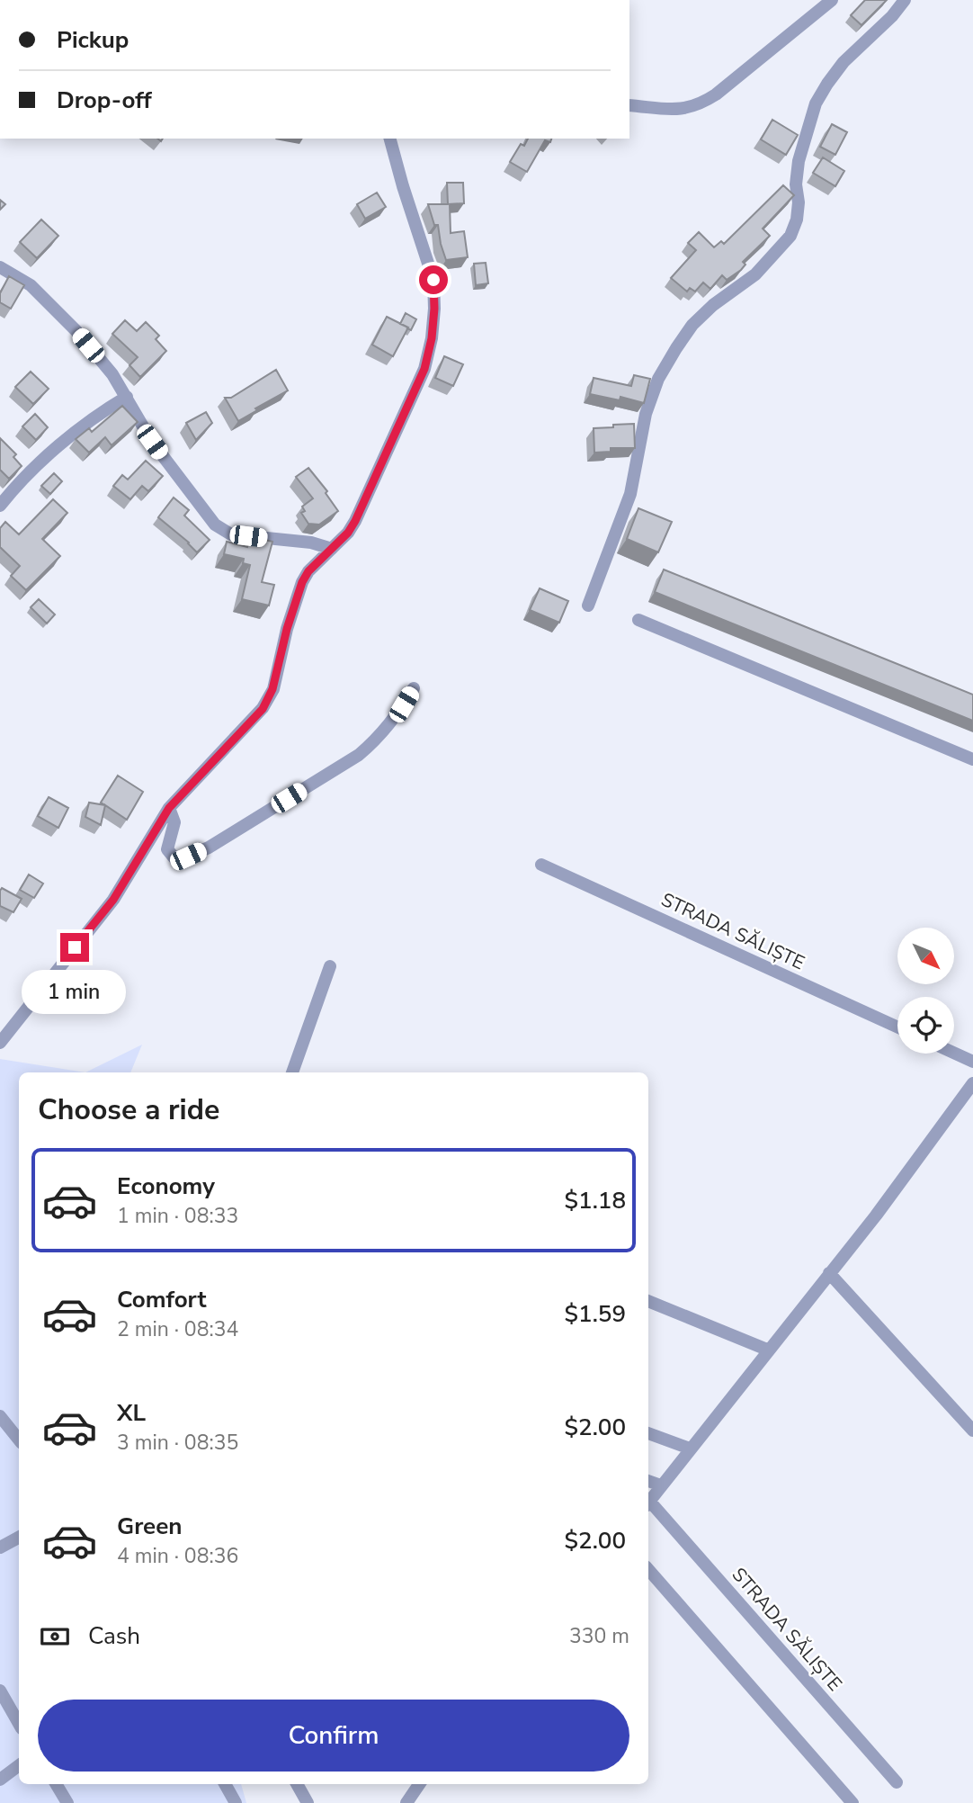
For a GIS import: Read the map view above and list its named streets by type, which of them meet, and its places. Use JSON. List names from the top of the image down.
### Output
{
  "streets": {
    "street": ["STRADA SĂLIȘTE"]
  },
  "north": "bottom right",
  "page": {
    "banner": ["Pickup", "Drop-off"],
    "bubble": "1 min",
    "heading": "Choose a ride",
    "list": [
      {
        "name": "Economy",
        "note": "1 min · 08:33",
        "value": "$1.18"
      },
      {
        "name": "Comfort",
        "note": "2 min · 08:34",
        "value": "$1.59"
      },
      {
        "name": "XL",
        "note": "3 min · 08:35",
        "value": "$2.00"
      },
      {
        "name": "Green",
        "note": "4 min · 08:36",
        "value": "$2.00"
      }
    ],
    "pay": ["Cash", "330 m"],
    "buttons": "Confirm"
  }
}
